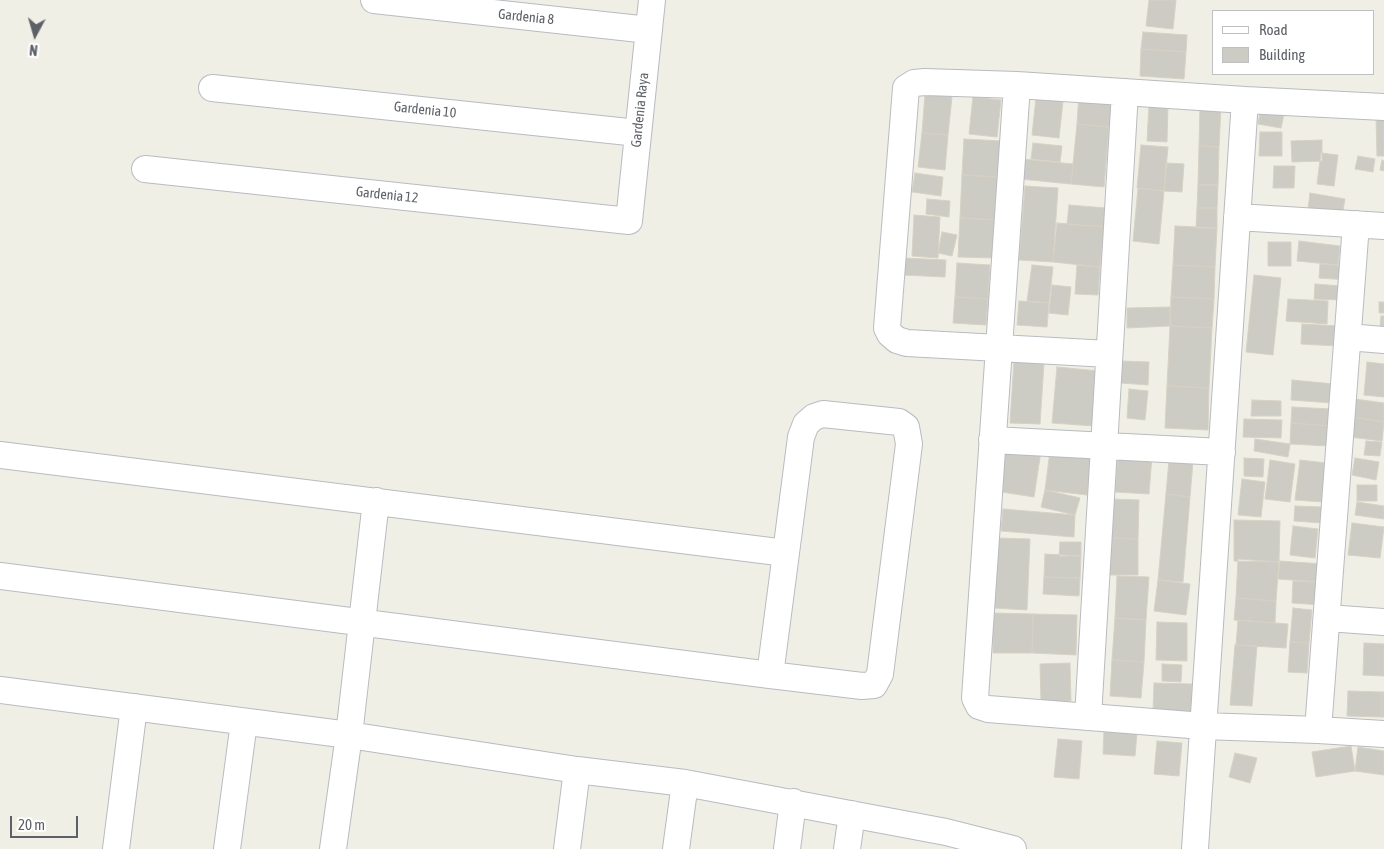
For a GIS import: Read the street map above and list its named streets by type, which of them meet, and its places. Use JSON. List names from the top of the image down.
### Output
{
  "streets": {
    "street": [
      "Gardenia 8",
      "Gardenia 10",
      "Gardenia Raya",
      "Gardenia 12"
    ]
  },
  "crossings": [
    ["Gardenia 8", "Gardenia Raya"],
    ["Gardenia 10", "Gardenia Raya"],
    ["Gardenia Raya", "Gardenia 12"]
  ],
  "legend": ["Road", "Building"],
  "scale_bar": "20 m",
  "north": "bottom"
}
